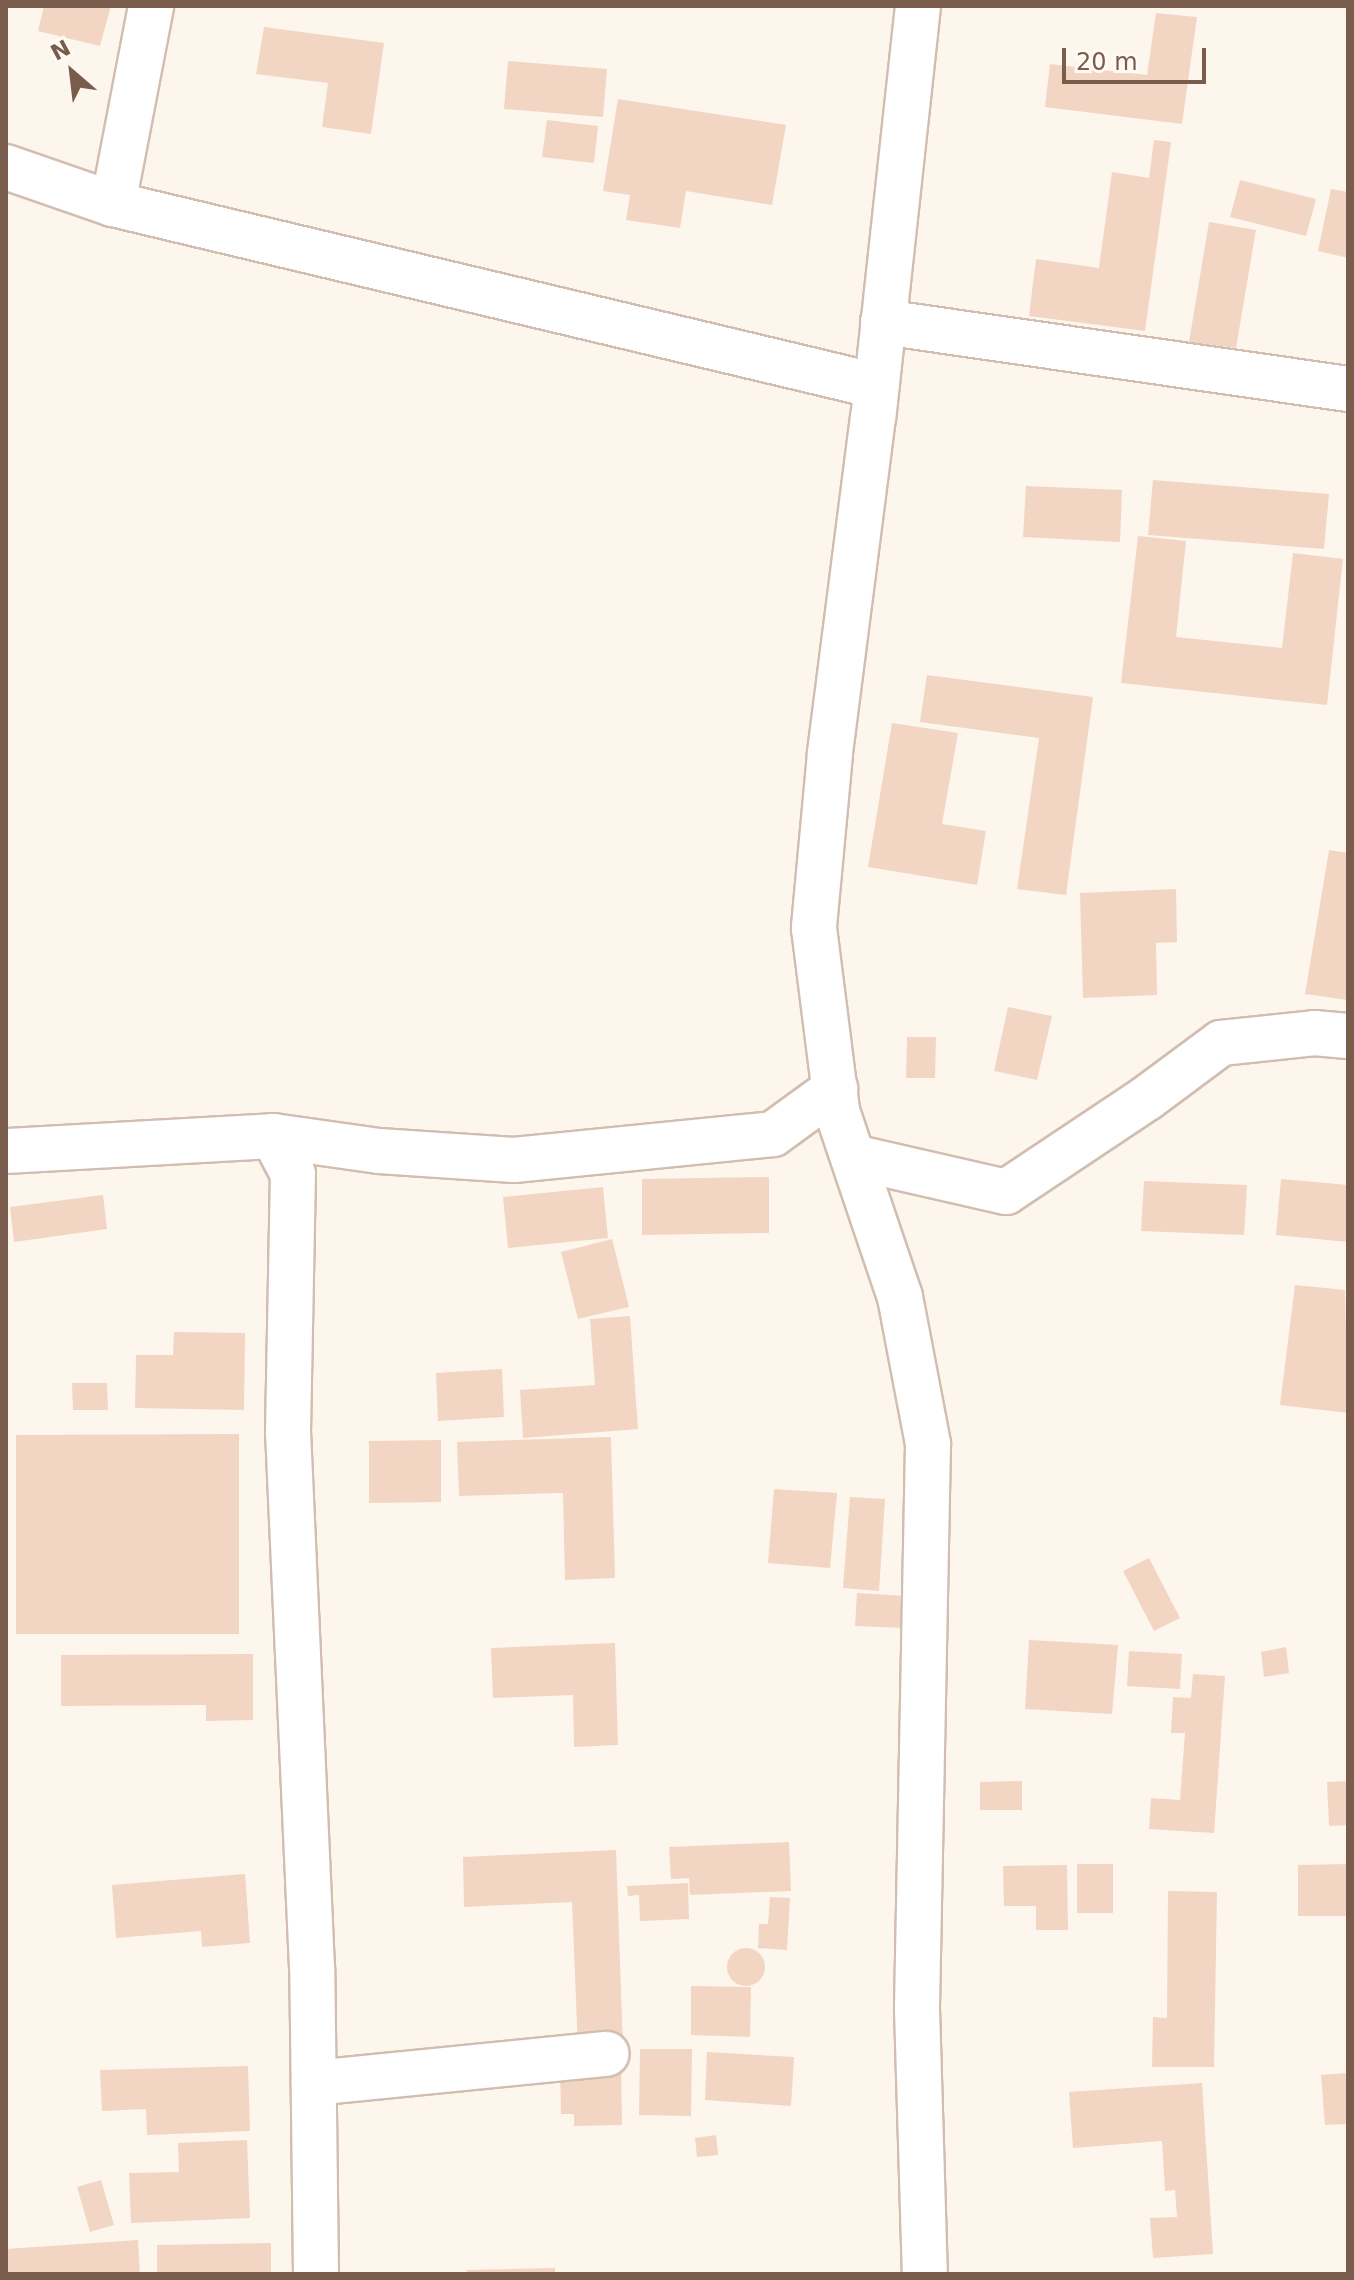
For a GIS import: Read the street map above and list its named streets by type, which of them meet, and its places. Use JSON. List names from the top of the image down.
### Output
{
  "scale_bar": "20 m",
  "north": "top left"
}
